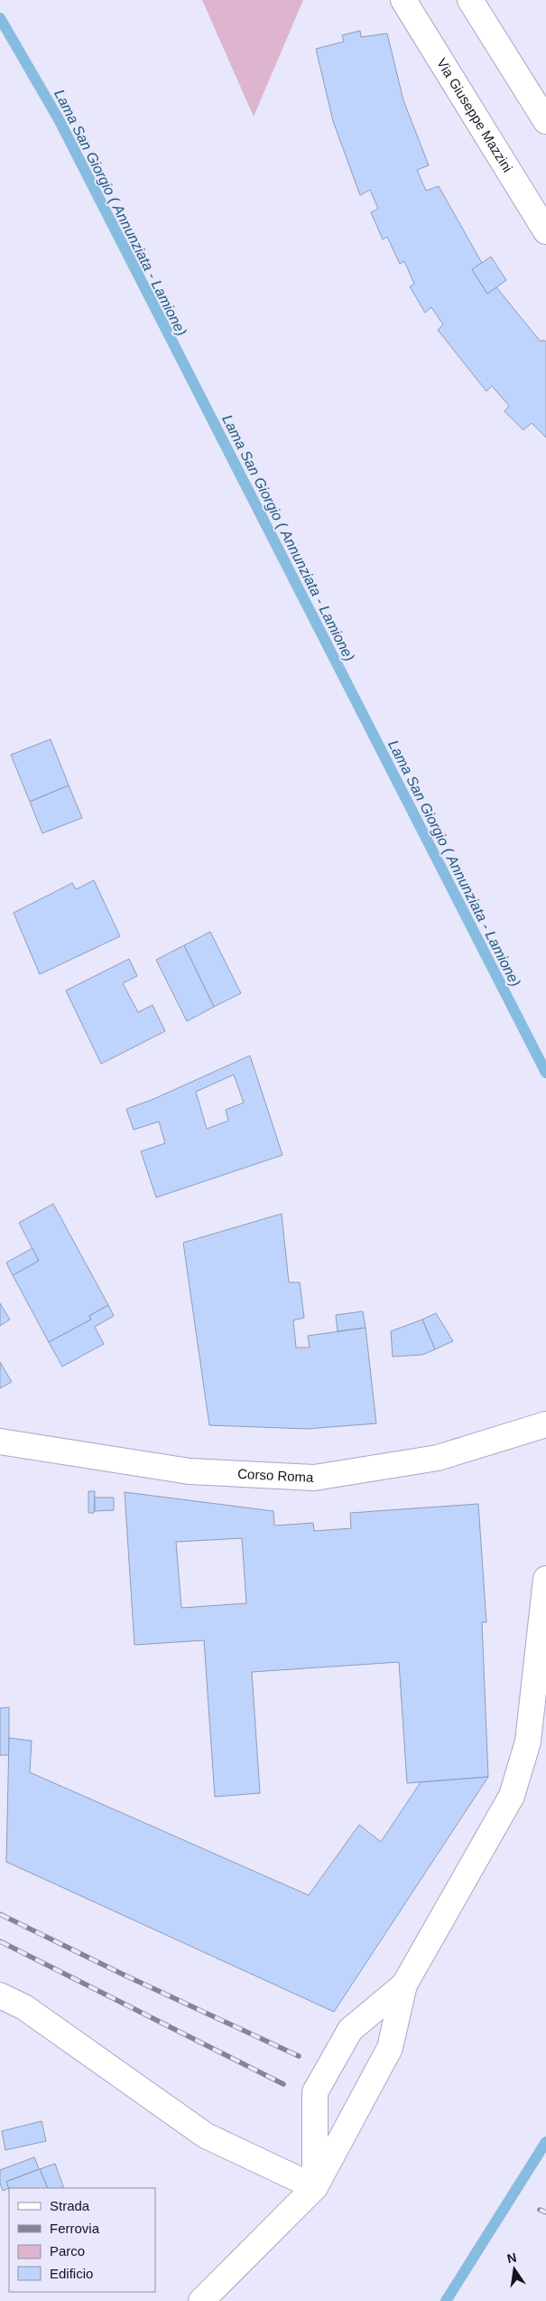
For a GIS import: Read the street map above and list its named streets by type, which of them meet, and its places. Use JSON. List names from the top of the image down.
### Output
{
  "streets": {
    "street": ["Via Giuseppe Mazzini", "Corso Roma"]
  },
  "water": ["Lama San Giorgio ( Annunziata - Lamione)"],
  "legend": [
    "Strada",
    "Ferrovia",
    "Parco",
    "Edificio"
  ],
  "north": "top"
}
